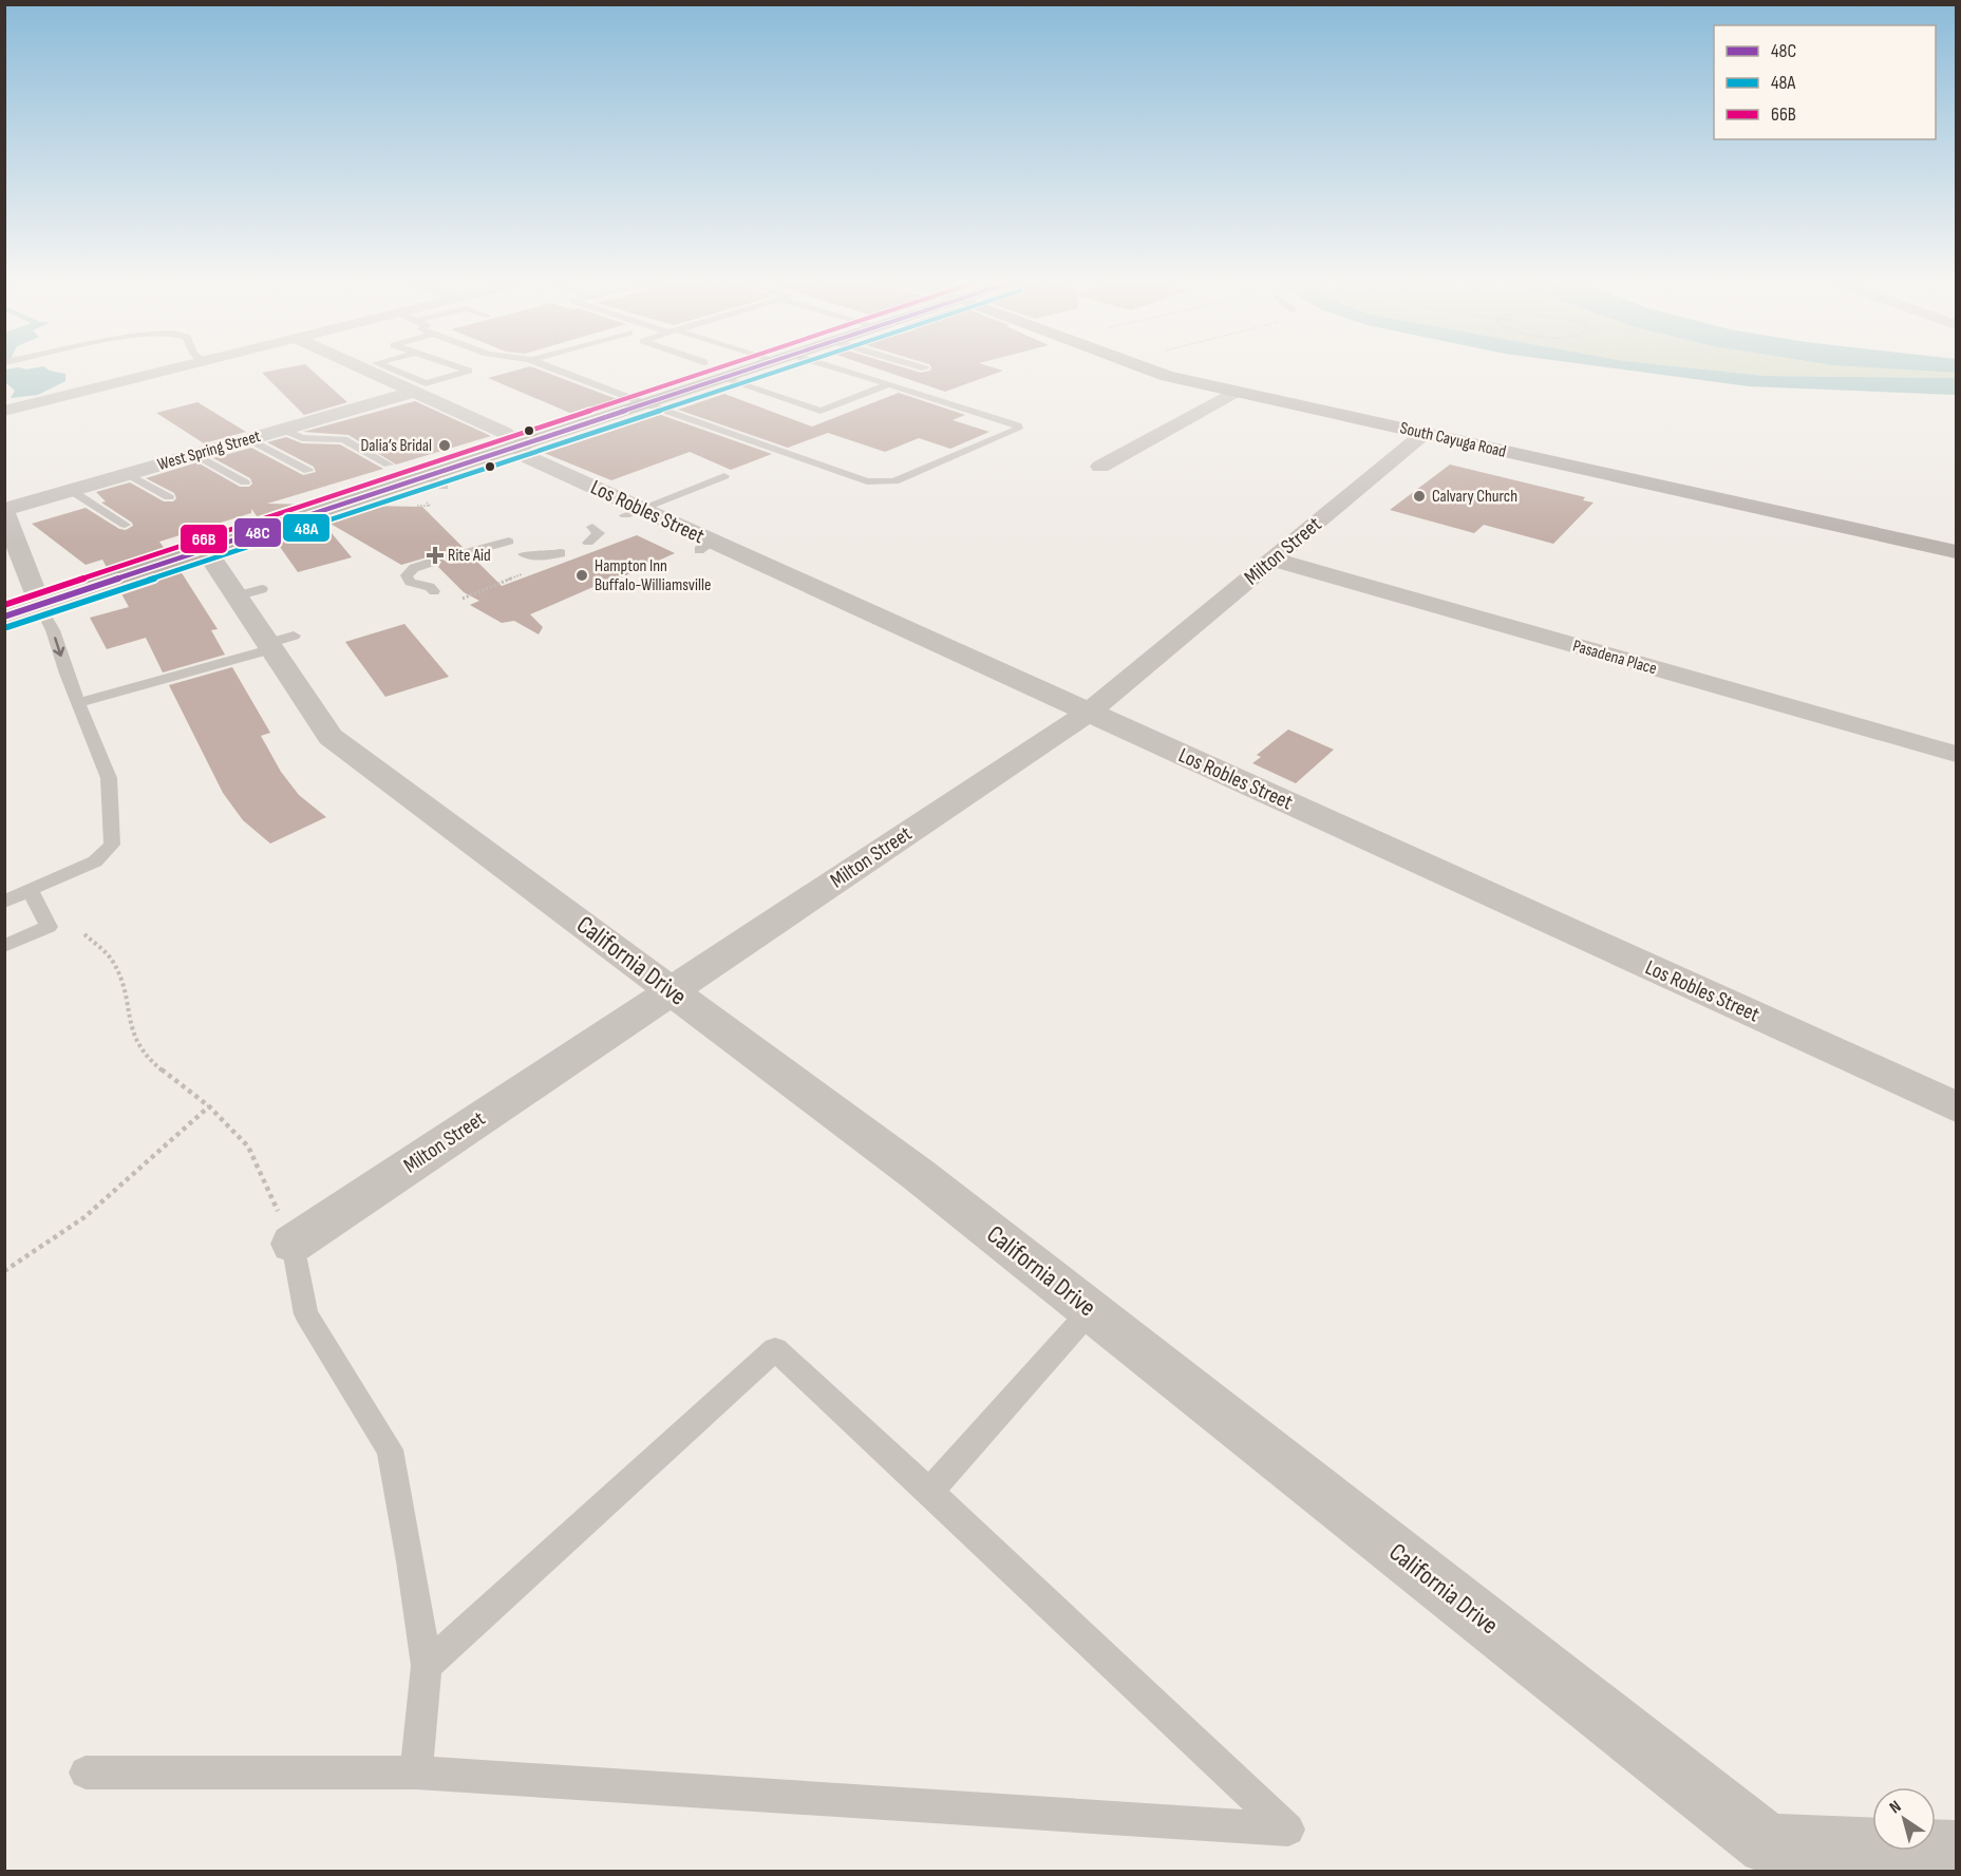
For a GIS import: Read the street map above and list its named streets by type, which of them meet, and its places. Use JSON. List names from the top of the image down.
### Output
{
  "streets": {
    "street": [
      "South Cayuga Road",
      "West Spring Street",
      "Los Robles Street",
      "Milton Street",
      "Pasadena Place",
      "California Drive"
    ]
  },
  "crossings": [
    ["South Cayuga Road", "Milton Street"],
    ["West Spring Street", "Los Robles Street"],
    ["Los Robles Street", "Milton Street"],
    ["Milton Street", "Pasadena Place"],
    ["Milton Street", "California Drive"]
  ],
  "places": {
    "other": ["Dalia’s Bridal", "Calvary Church", "Hampton Inn Buffalo-Williamsville"],
    "health": ["Rite Aid"]
  },
  "lines": ["transit line 48C", "transit line 48A", "transit line 66B"],
  "legend": ["48C", "48A", "66B"],
  "north": "top left"
}
